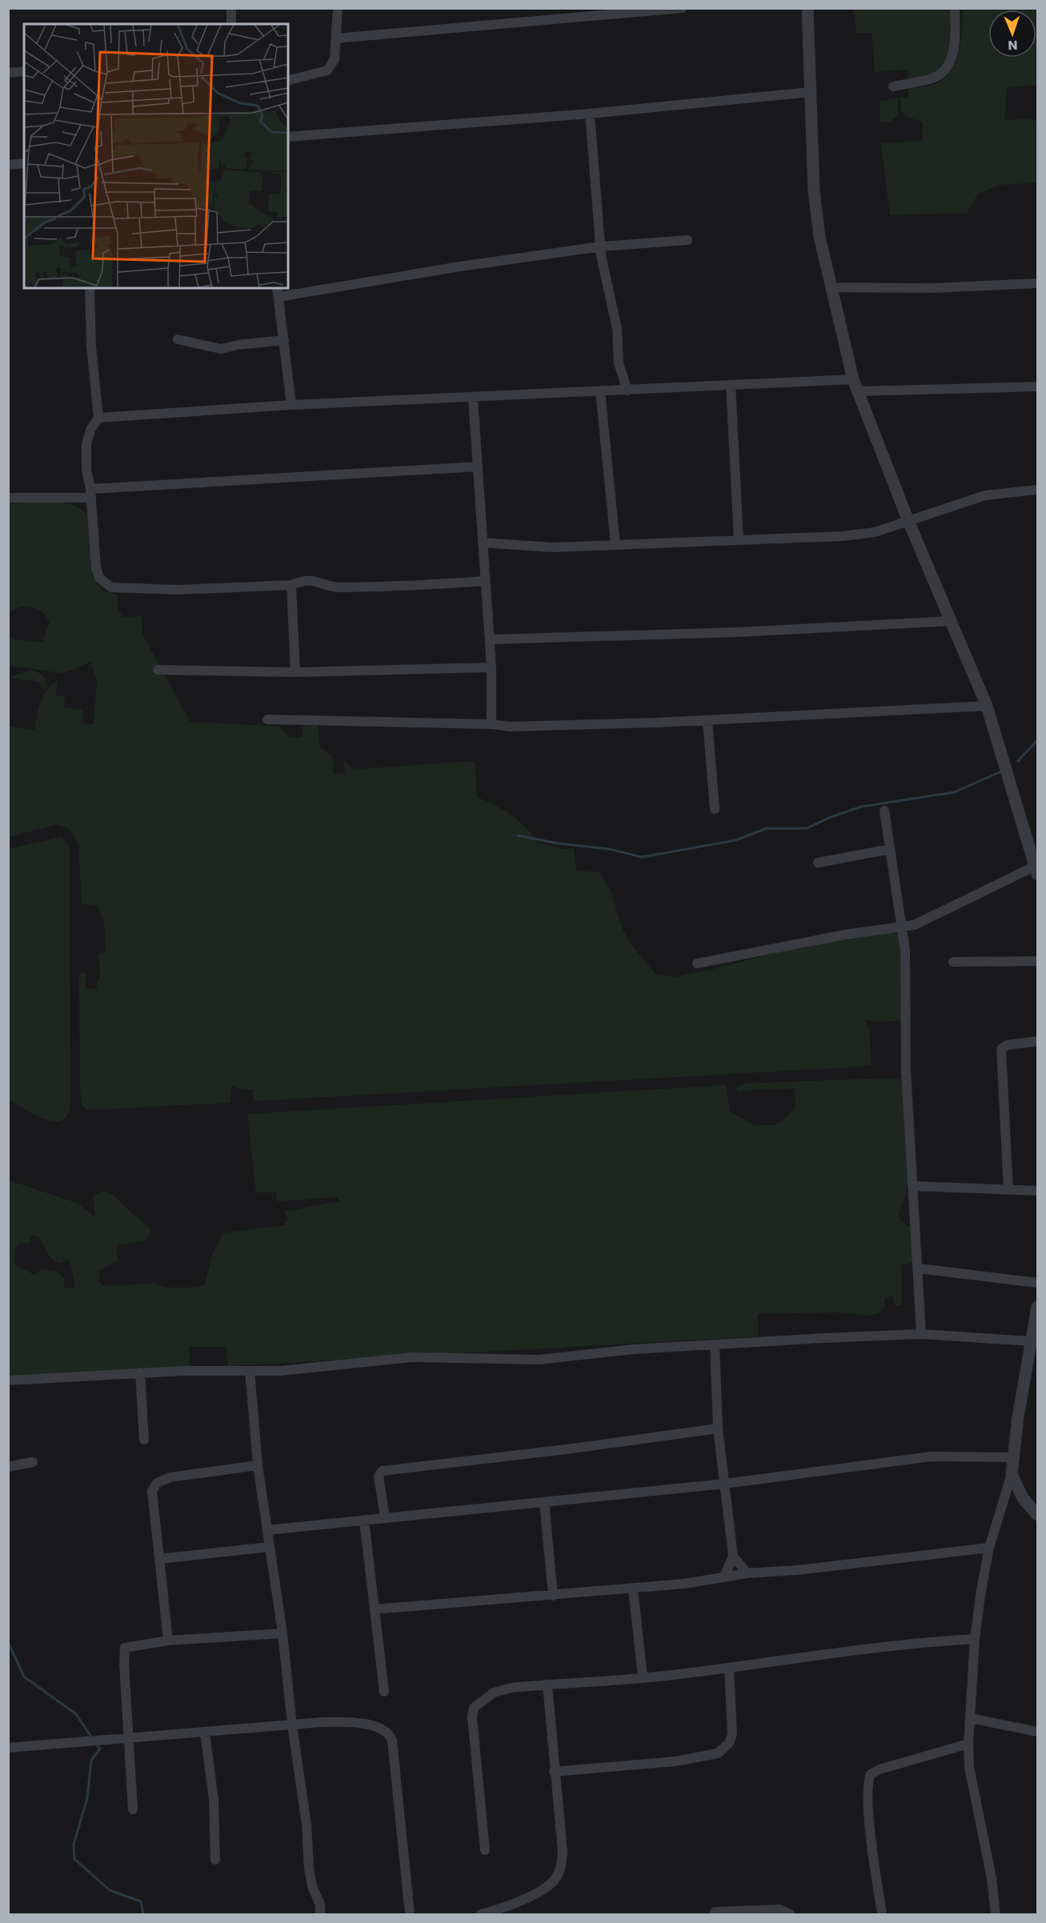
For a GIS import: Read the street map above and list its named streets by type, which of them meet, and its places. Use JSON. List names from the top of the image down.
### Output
{
  "north": "bottom"
}
